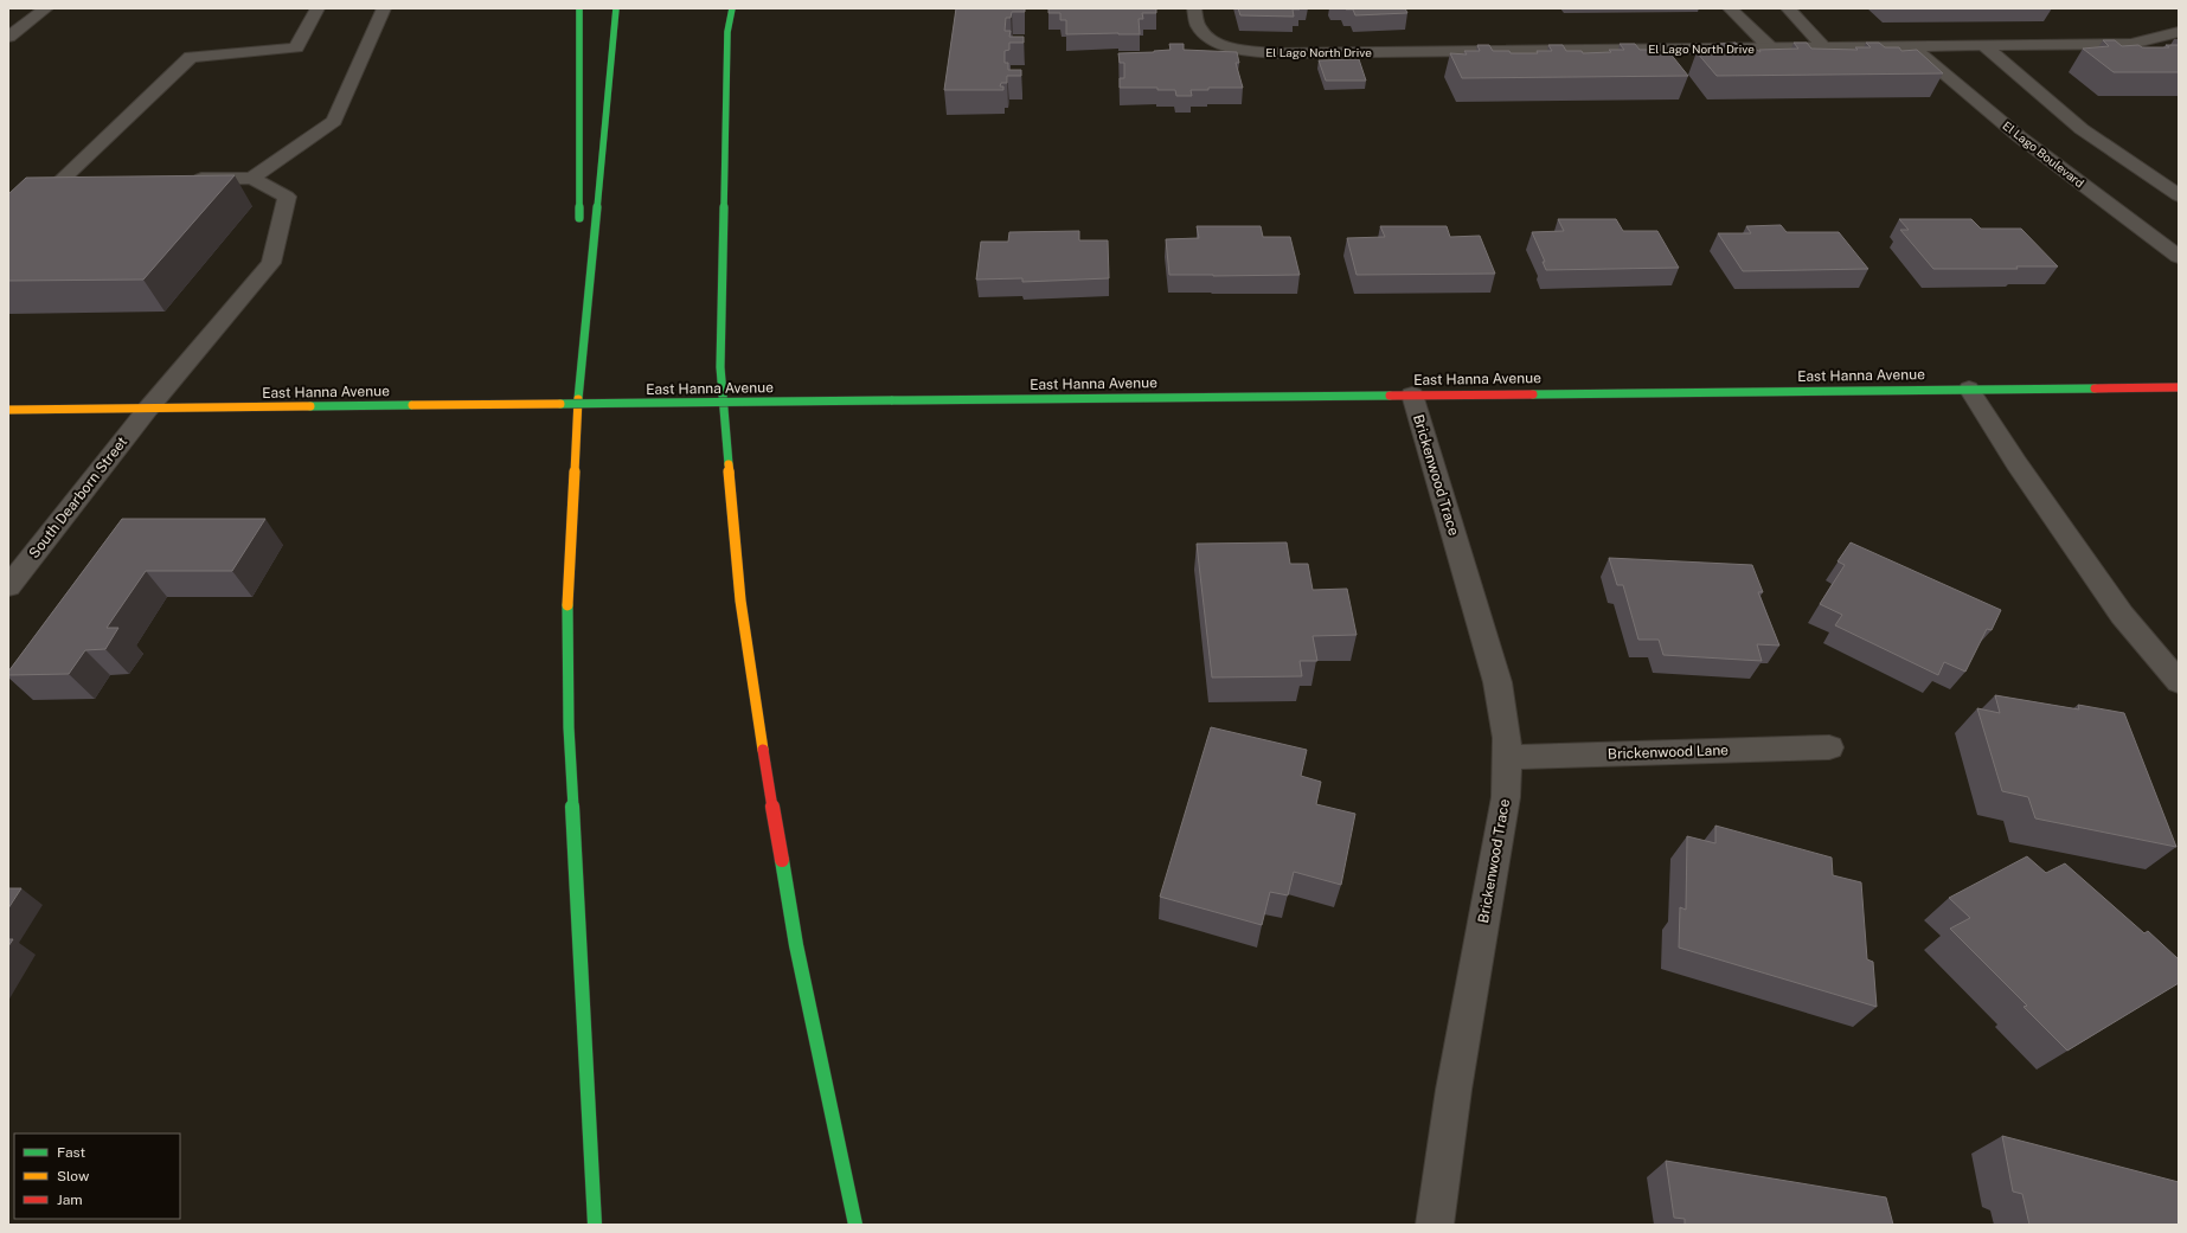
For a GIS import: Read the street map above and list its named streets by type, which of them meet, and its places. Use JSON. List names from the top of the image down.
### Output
{
  "streets": {
    "main road": ["East Hanna Avenue"],
    "street": [
      "El Lago North Drive",
      "El Lago Boulevard",
      "Brickenwood Trace",
      "South Dearborn Street",
      "Brickenwood Lane"
    ]
  },
  "crossings": [
    ["El Lago North Drive", "El Lago Boulevard"],
    ["East Hanna Avenue", "Brickenwood Trace"],
    ["East Hanna Avenue", "South Dearborn Street"],
    ["Brickenwood Trace", "Brickenwood Lane"]
  ],
  "legend": ["Fast", "Slow", "Jam"]
}
